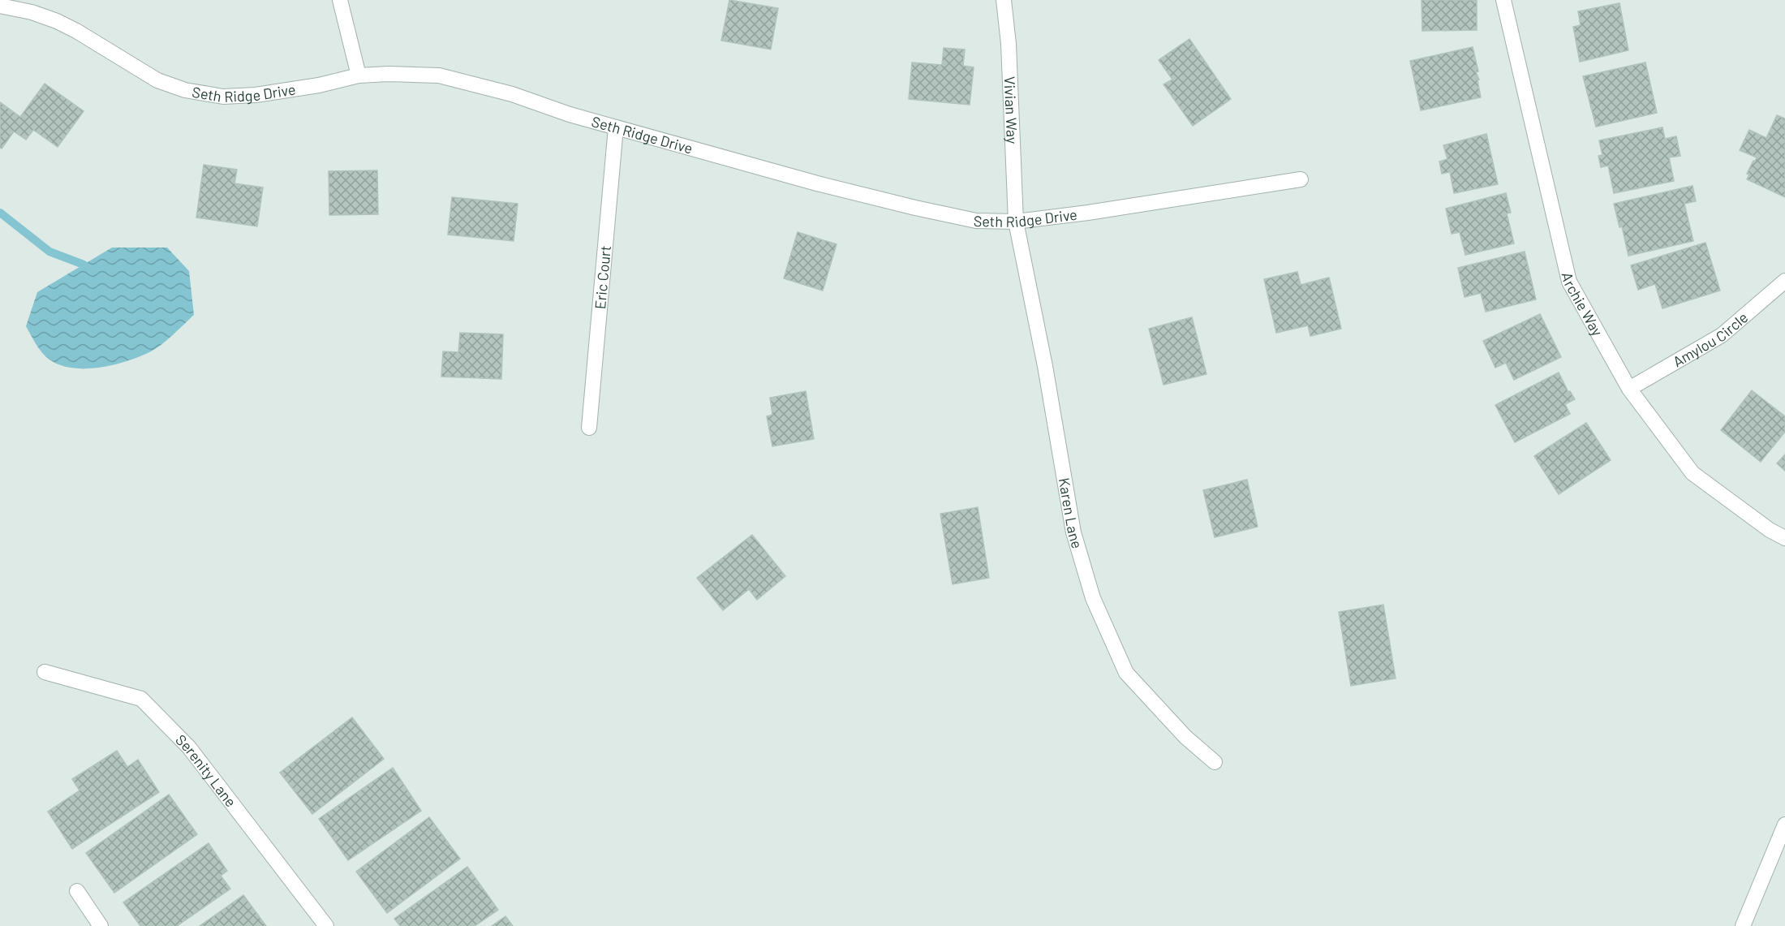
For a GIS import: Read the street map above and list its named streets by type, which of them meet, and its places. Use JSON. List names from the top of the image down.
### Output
{
  "streets": {
    "street": [
      "Seth Ridge Drive",
      "Vivian Way",
      "Eric Court",
      "Archie Way",
      "Amylou Circle",
      "Karen Lane",
      "Serenity Lane"
    ]
  },
  "crossings": [
    ["Seth Ridge Drive", "Vivian Way"],
    ["Seth Ridge Drive", "Eric Court"],
    ["Seth Ridge Drive", "Karen Lane"],
    ["Vivian Way", "Karen Lane"],
    ["Archie Way", "Amylou Circle"]
  ]
}
